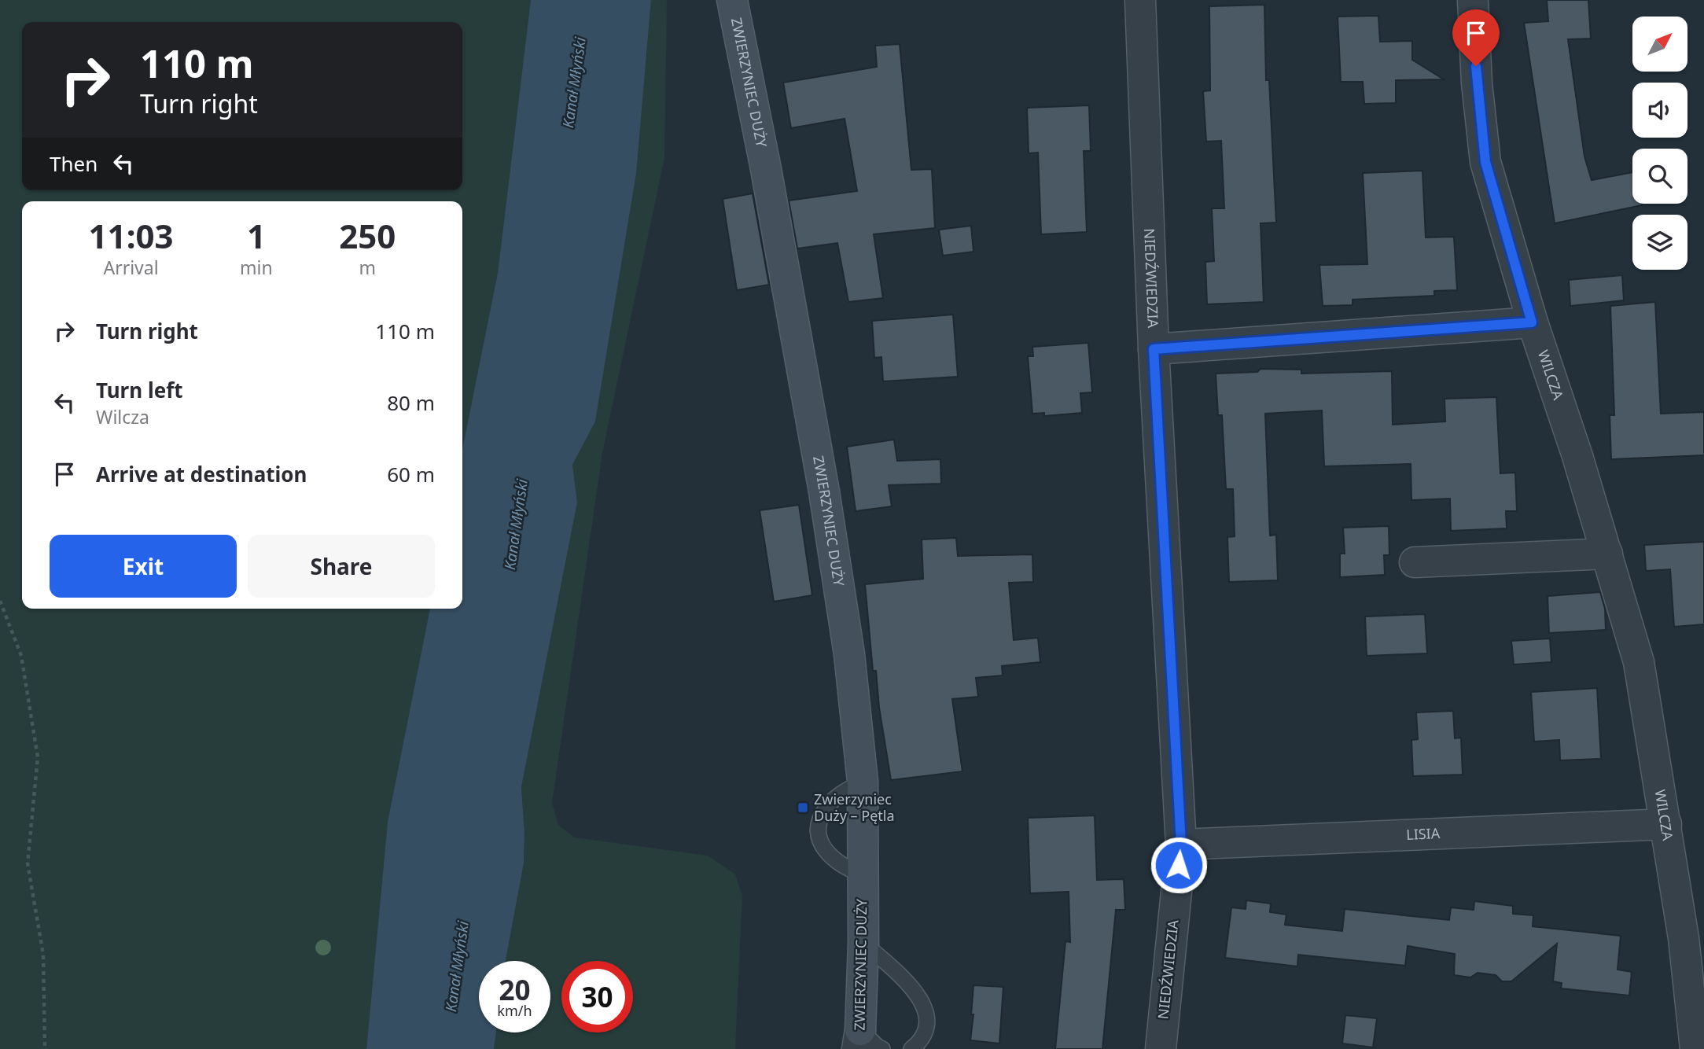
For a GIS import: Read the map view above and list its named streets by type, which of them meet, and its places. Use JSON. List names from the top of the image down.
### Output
{
  "streets": {
    "street": [
      "ZWIERZYNIEC DUŻY",
      "NIEDŹWIEDZIA",
      "WILCZA",
      "LISIA"
    ]
  },
  "crossings": [
    ["NIEDŹWIEDZIA", "LISIA"],
    ["WILCZA", "LISIA"]
  ],
  "water": ["Kanał Młyński"],
  "places": {
    "transit": ["Zwierzyniec Duży – Pętla"]
  },
  "north": "top right",
  "page": {
    "turn": ["110 m", "Turn right"],
    "then": "Then",
    "eta": [
      "11:03",
      "Arrival",
      "1",
      "min",
      "250",
      "m"
    ],
    "list": [
      {
        "name": "Turn right",
        "value": "110 m"
      },
      {
        "name": "Turn left",
        "note": "Wilcza",
        "value": "80 m"
      },
      {
        "name": "Arrive at destination",
        "value": "60 m"
      }
    ],
    "buttons": ["Exit", "Share"],
    "speed": "20 km/h",
    "limit": "30"
  }
}
